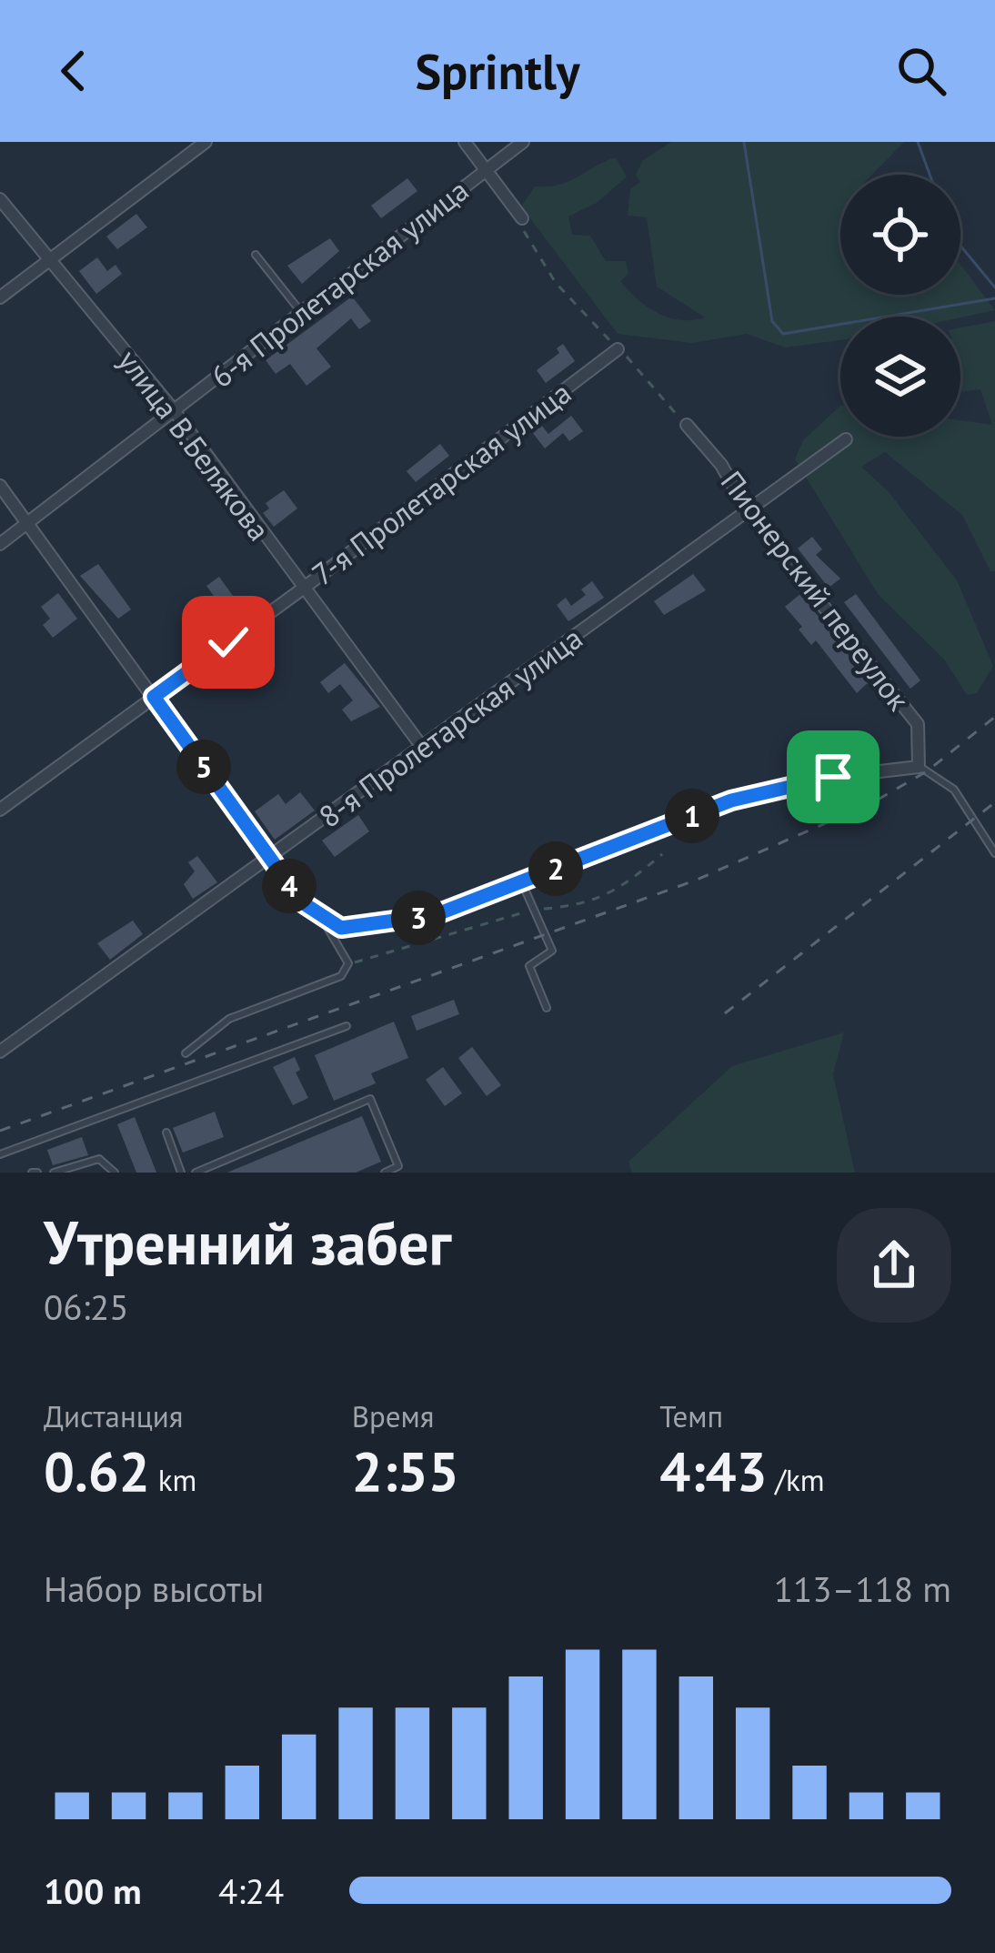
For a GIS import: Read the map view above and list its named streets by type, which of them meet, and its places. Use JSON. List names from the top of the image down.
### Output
{
  "streets": {
    "street": [
      "6-я Пролетарская улица",
      "улица В.Белякова",
      "7-я Пролетарская улица",
      "Пионерский переулок",
      "8-я Пролетарская улица"
    ]
  },
  "crossings": [
    ["6-я Пролетарская улица", "улица В.Белякова"],
    ["улица В.Белякова", "7-я Пролетарская улица"],
    ["улица В.Белякова", "8-я Пролетарская улица"],
    ["Пионерский переулок", "8-я Пролетарская улица"]
  ],
  "page": {
    "header": "Sprintly",
    "pins": [
      "5",
      "1",
      "2",
      "4",
      "3"
    ],
    "heading": ["Утренний забег", "06:25"],
    "stats": [
      ["Дистанция", "0.62 km"],
      ["Время", "2:55"],
      ["Темп", "4:43 /km"]
    ],
    "chart": ["Набор высоты", "113–118 m"],
    "list": [
      {
        "name": "100 m",
        "note": "4:24"
      }
    ]
  }
}
